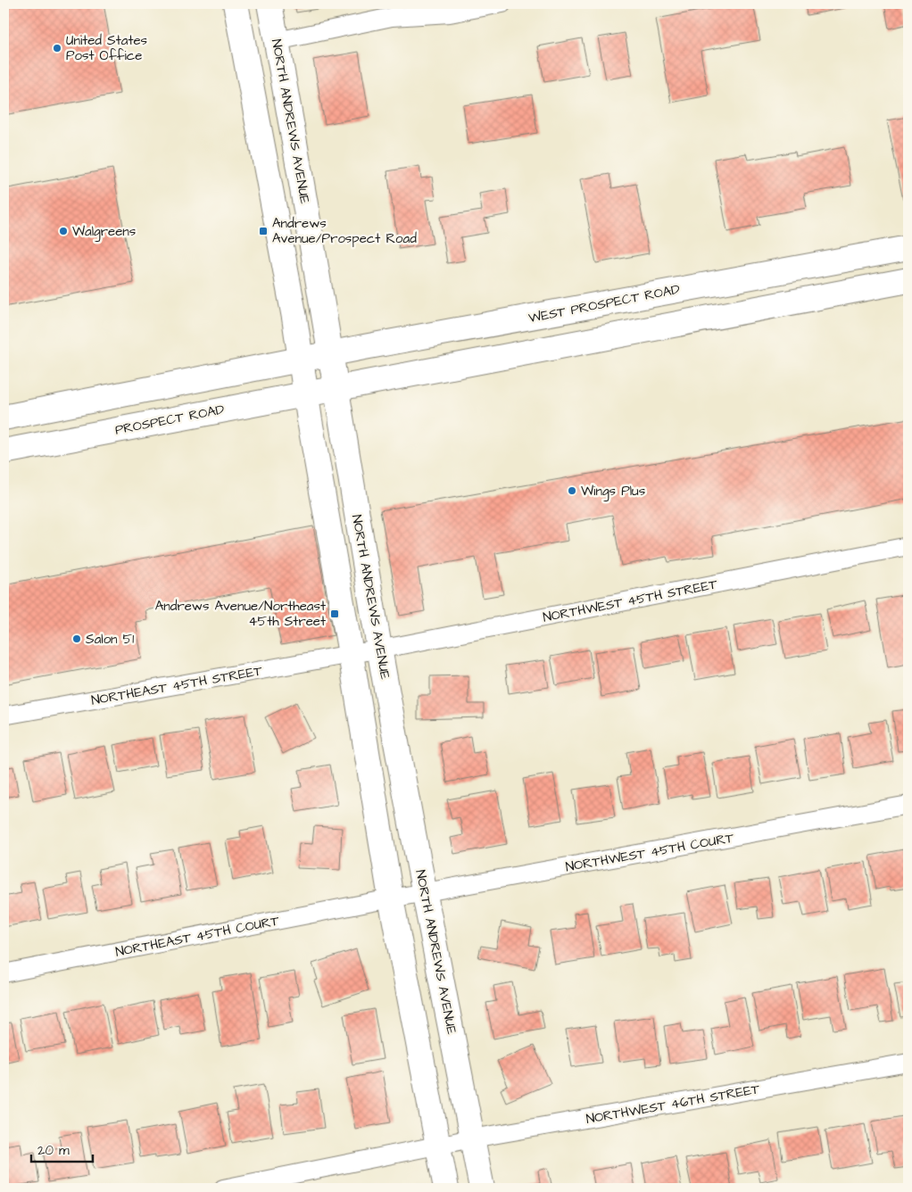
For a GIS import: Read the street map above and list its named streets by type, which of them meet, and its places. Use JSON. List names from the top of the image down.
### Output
{
  "streets": {
    "main road": ["NORTH ANDREWS AVENUE", "WEST PROSPECT ROAD", "PROSPECT ROAD"],
    "street": [
      "NORTHWEST 45TH STREET",
      "NORTHEAST 45TH STREET",
      "NORTHWEST 45TH COURT",
      "NORTHEAST 45TH COURT",
      "NORTHWEST 46TH STREET"
    ]
  },
  "crossings": [
    ["NORTH ANDREWS AVENUE", "WEST PROSPECT ROAD"],
    ["NORTH ANDREWS AVENUE", "PROSPECT ROAD"],
    ["NORTH ANDREWS AVENUE", "NORTHWEST 45TH STREET"],
    ["NORTH ANDREWS AVENUE", "NORTHWEST 45TH COURT"],
    ["NORTH ANDREWS AVENUE", "NORTHWEST 46TH STREET"],
    ["NORTHWEST 45TH STREET", "NORTHEAST 45TH STREET"],
    ["NORTHWEST 45TH COURT", "NORTHEAST 45TH COURT"]
  ],
  "places": {
    "other": [
      "United States Post Office",
      "Walgreens",
      "Wings Plus",
      "Salon 51"
    ],
    "transit": ["Andrews Avenue/Prospect Road", "Andrews Avenue/Northeast 45th Street"]
  },
  "scale_bar": "20 m"
}
